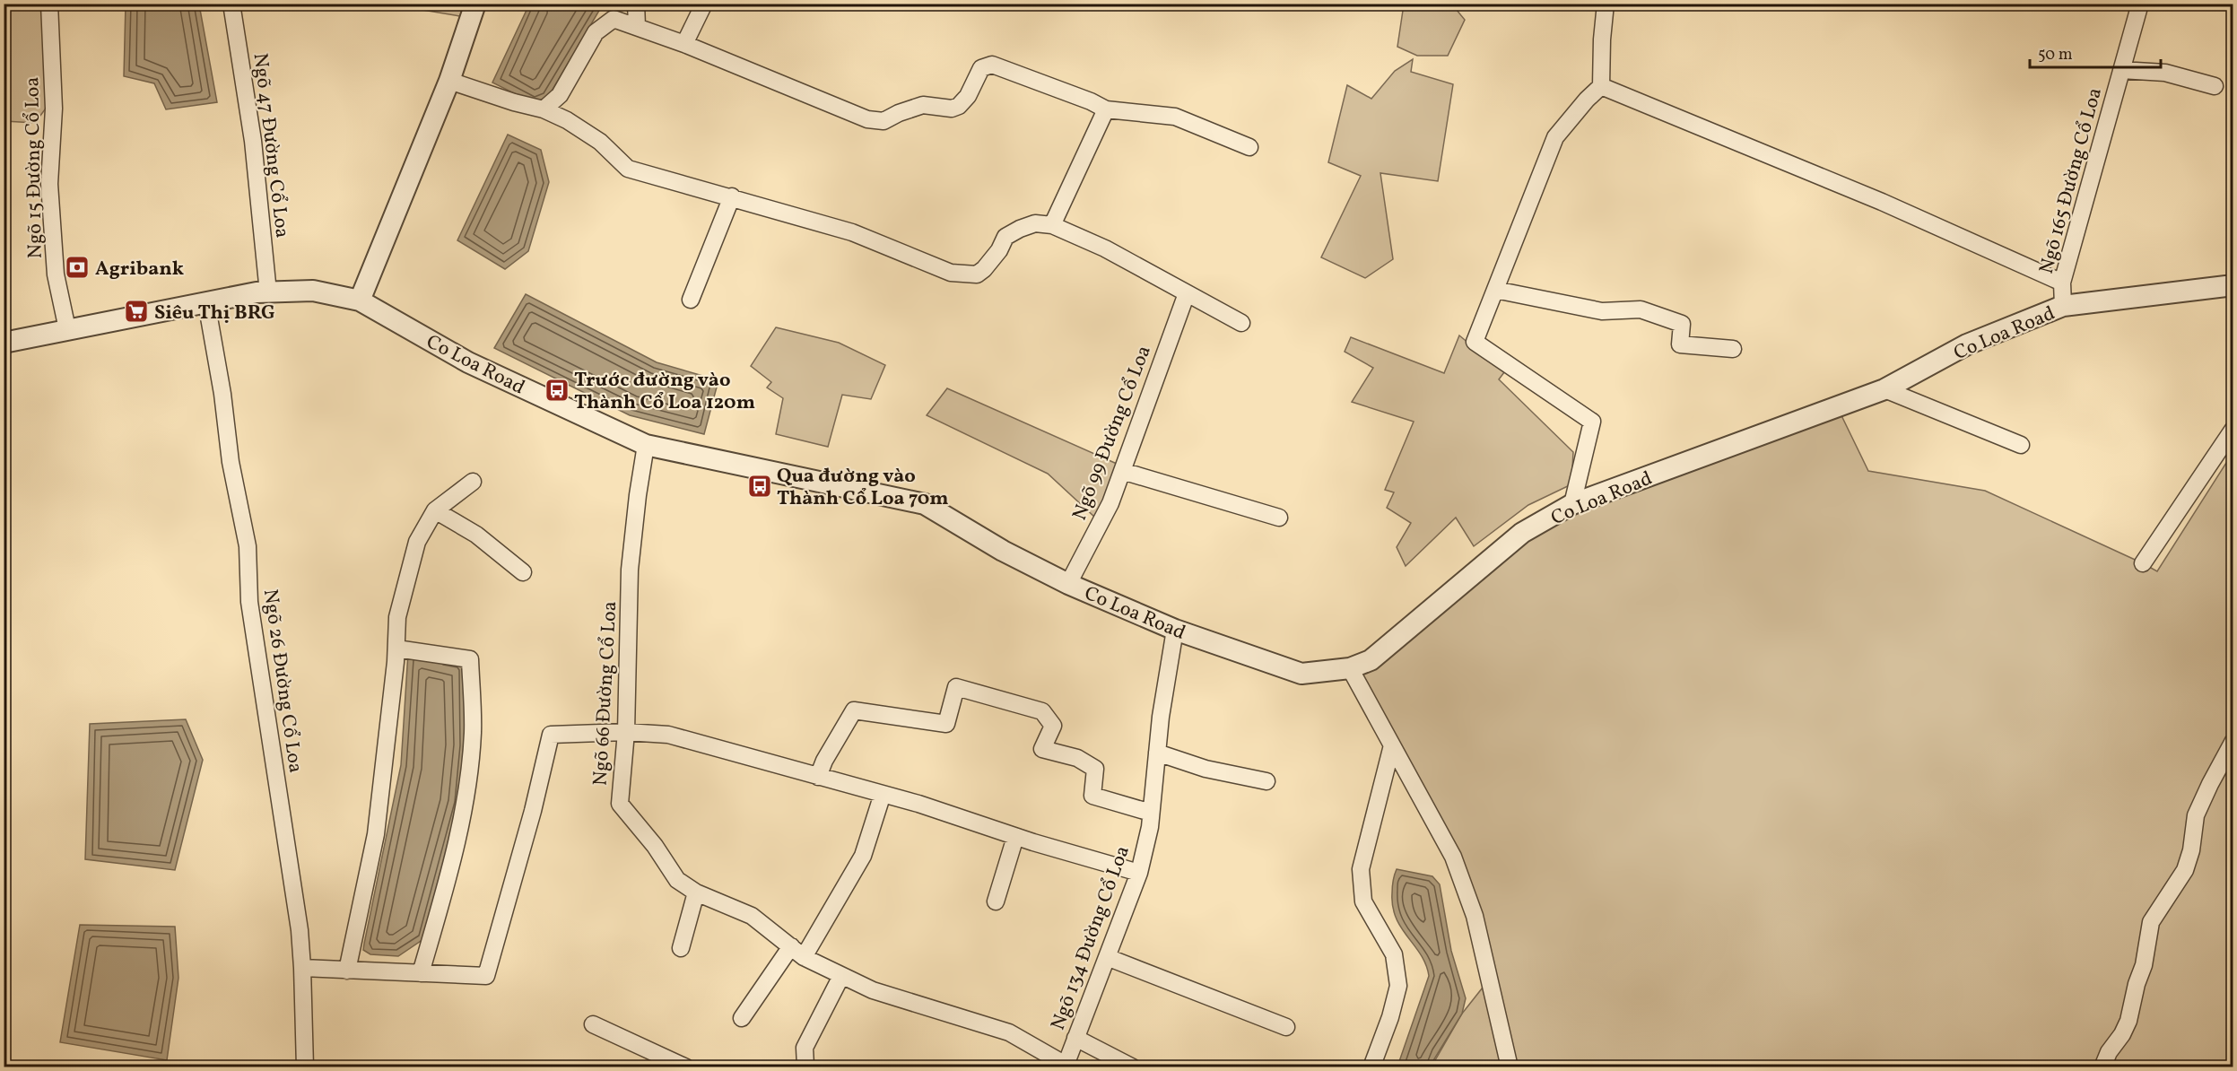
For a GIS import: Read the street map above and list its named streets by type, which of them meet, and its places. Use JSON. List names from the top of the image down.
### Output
{
  "streets": {
    "street": [
      "Ngõ 47 Đường Cổ Loa",
      "Ngõ 15 Đường Cổ Loa",
      "Ngõ 165 Đường Cổ Loa",
      "Co Loa Road",
      "Ngõ 99 Đường Cổ Loa",
      "Ngõ 26 Đường Cổ Loa",
      "Ngõ 66 Đường Cổ Loa",
      "Ngõ 134 Đường Cổ Loa"
    ]
  },
  "crossings": [
    ["Ngõ 47 Đường Cổ Loa", "Co Loa Road"],
    ["Ngõ 15 Đường Cổ Loa", "Co Loa Road"],
    ["Ngõ 165 Đường Cổ Loa", "Co Loa Road"],
    ["Co Loa Road", "Ngõ 99 Đường Cổ Loa"],
    ["Co Loa Road", "Ngõ 26 Đường Cổ Loa"],
    ["Co Loa Road", "Ngõ 66 Đường Cổ Loa"],
    ["Co Loa Road", "Ngõ 134 Đường Cổ Loa"],
    ["Ngõ 66 Đường Cổ Loa", "Ngõ 134 Đường Cổ Loa"]
  ],
  "places": {
    "bank": ["Agribank"],
    "supermarket": ["Siêu Thị BRG"],
    "bus stop": ["Trước đường vào Thành Cổ Loa 120m", "Qua đường vào Thành Cổ Loa 70m"]
  },
  "scale_bar": "50 m"
}
